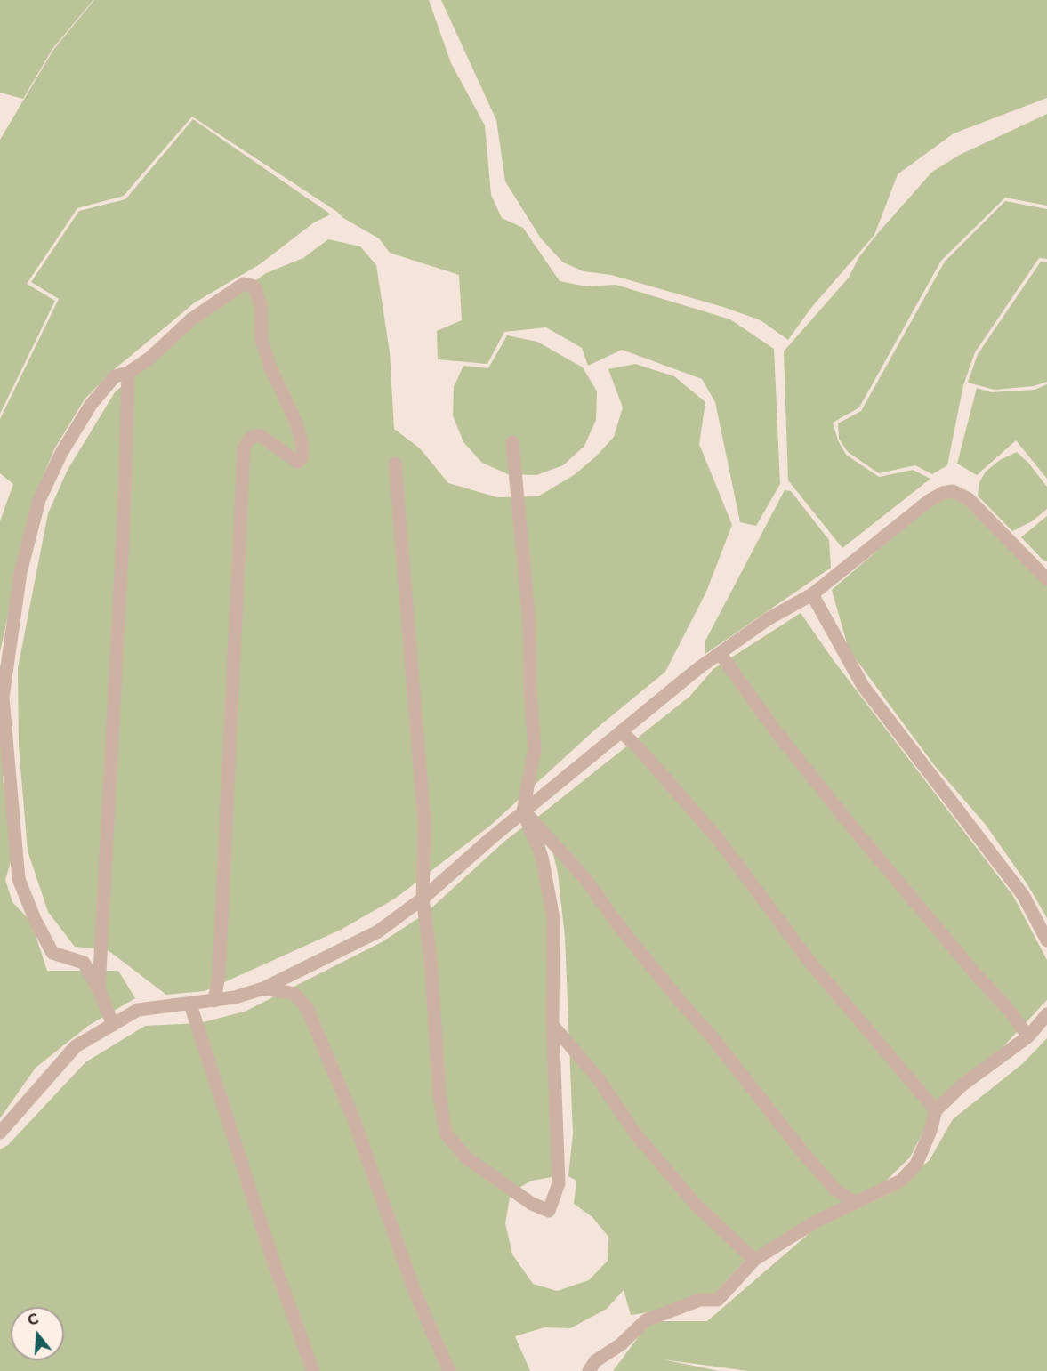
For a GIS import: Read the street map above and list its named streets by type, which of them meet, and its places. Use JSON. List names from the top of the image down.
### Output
{
  "north": "top"
}
